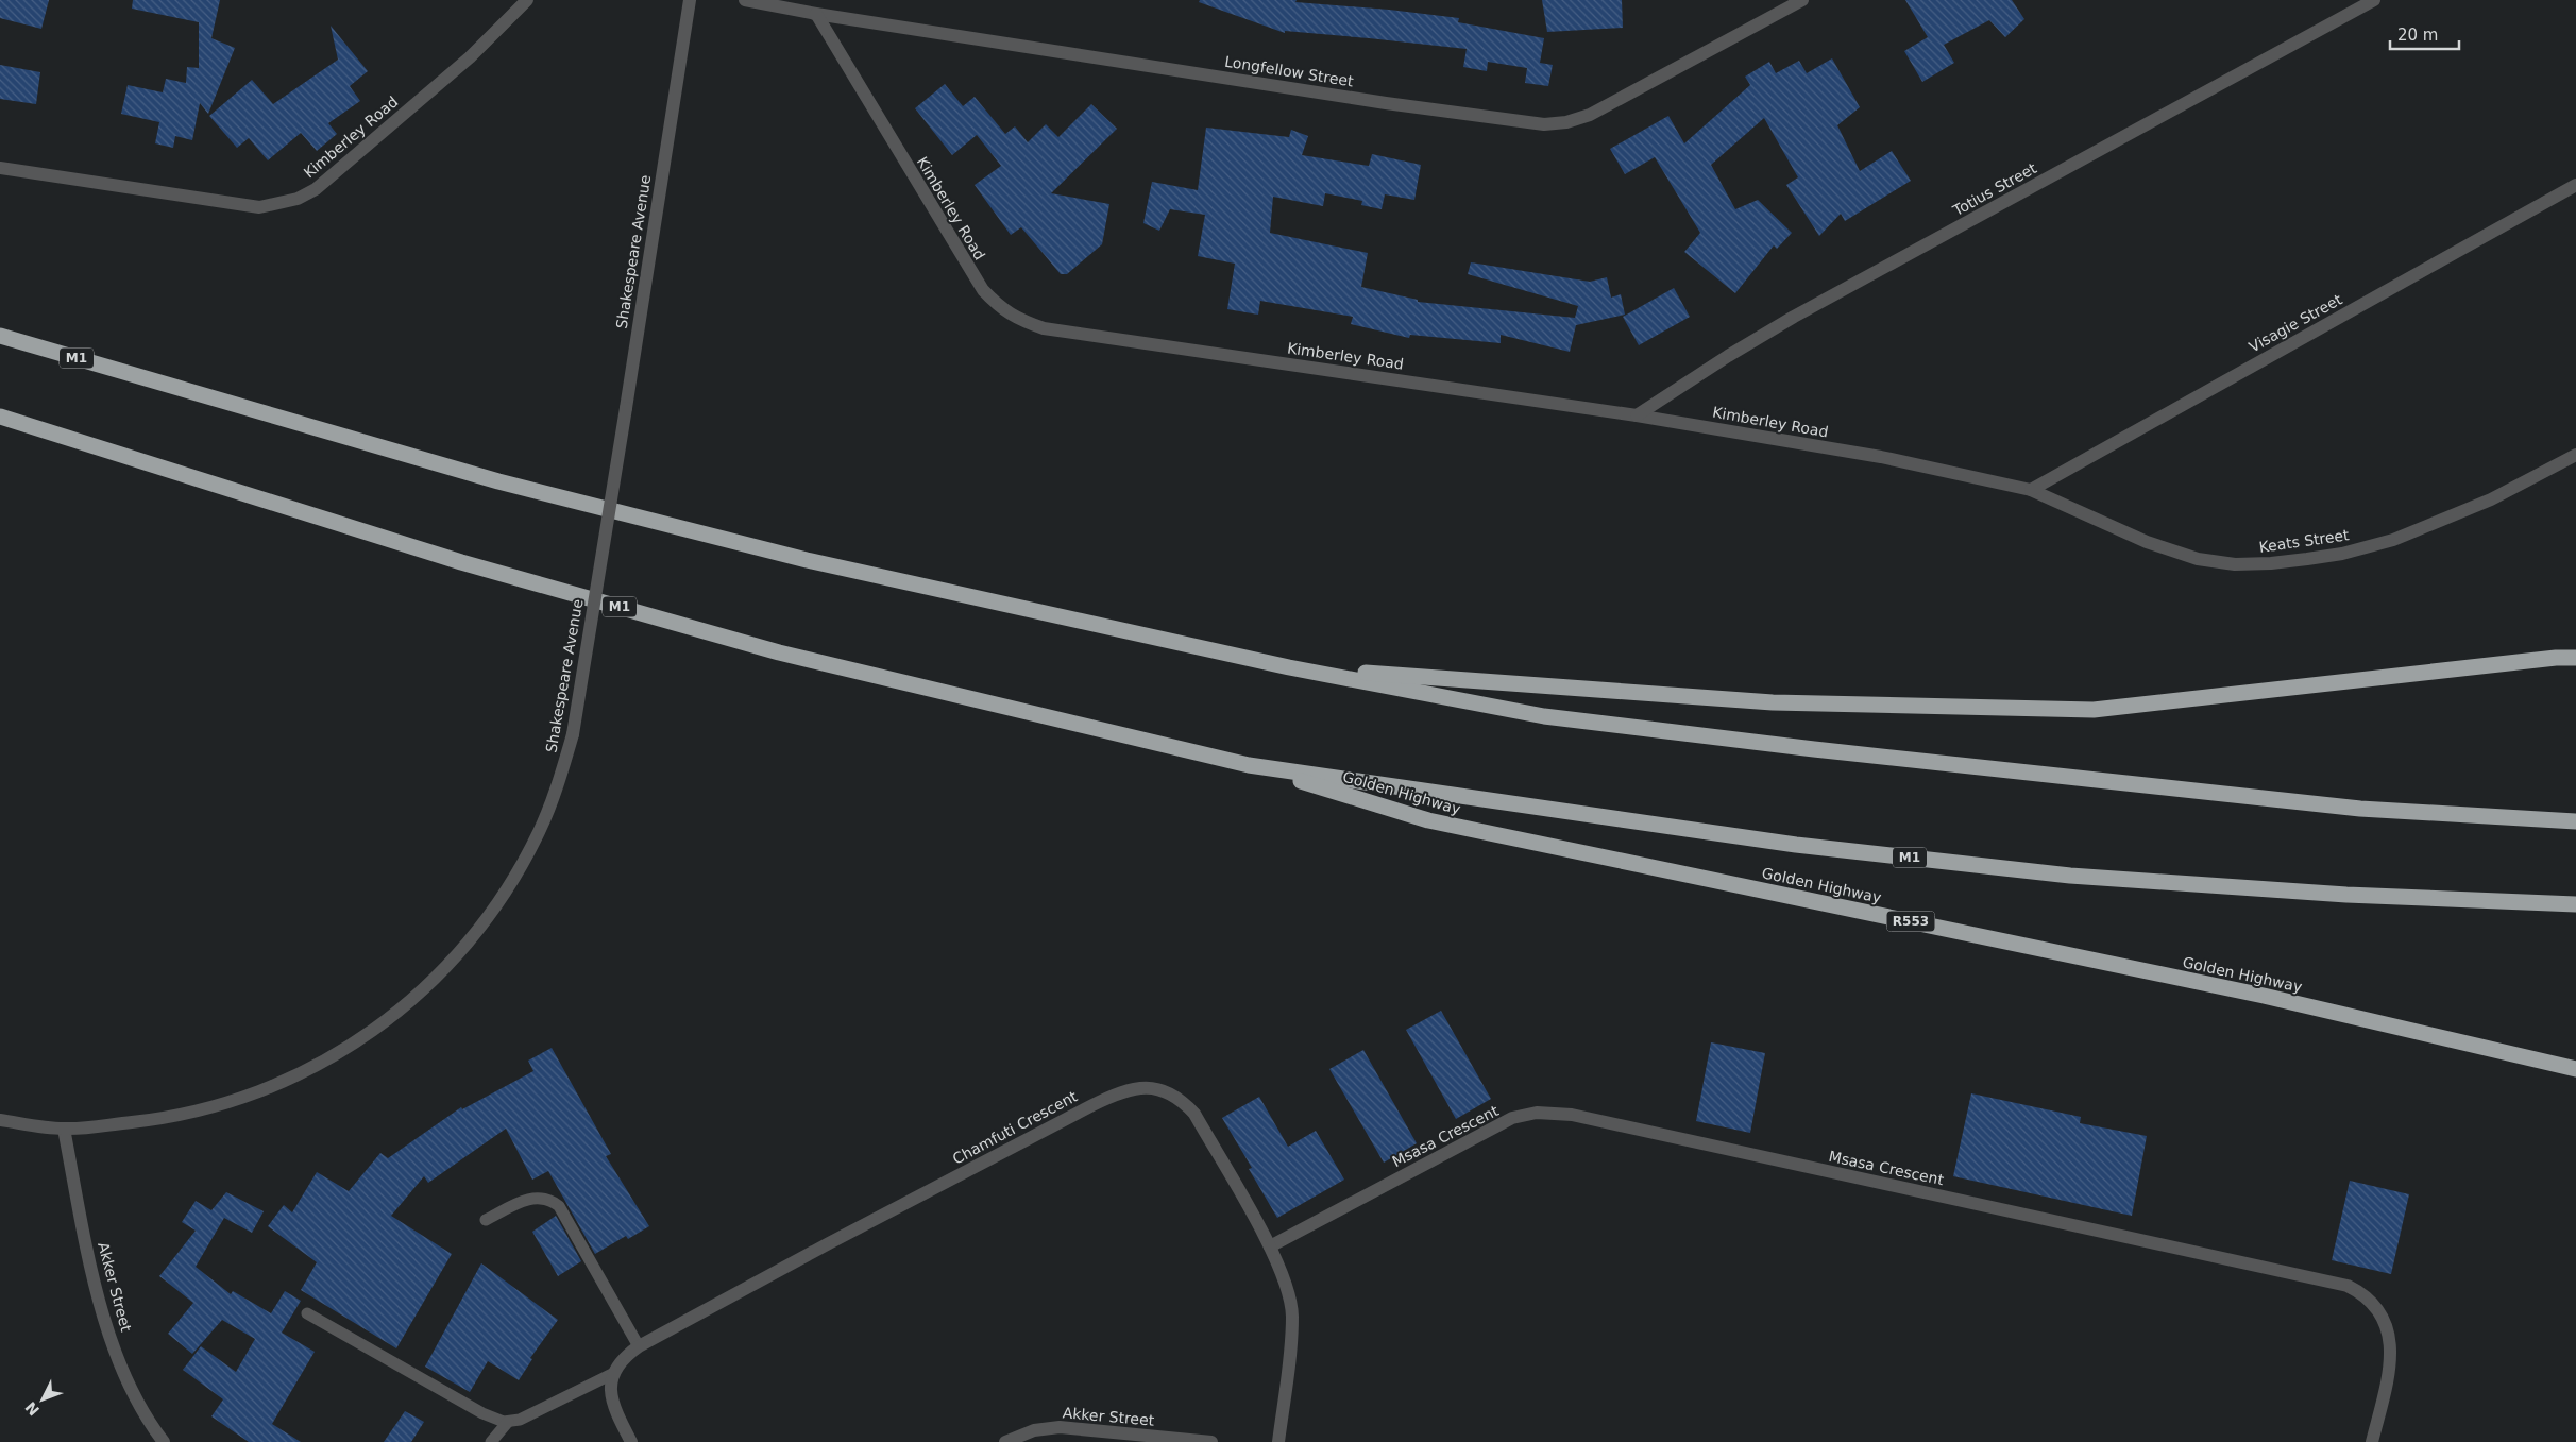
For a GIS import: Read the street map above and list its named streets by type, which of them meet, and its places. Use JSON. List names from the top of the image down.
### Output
{
  "streets": {
    "highway": ["M1", "Golden Highway", "R553"],
    "street": [
      "Longfellow Street",
      "Kimberley Road",
      "Totius Street",
      "Shakespeare Avenue",
      "Visagie Street",
      "Keats Street",
      "Chamfuti Crescent",
      "Msasa Crescent",
      "Akker Street"
    ]
  },
  "crossings": [
    ["Longfellow Street", "Kimberley Road"],
    ["Kimberley Road", "Totius Street"],
    ["Kimberley Road", "Visagie Street"],
    ["Kimberley Road", "Keats Street"],
    ["Shakespeare Avenue", "Akker Street"],
    ["Visagie Street", "Keats Street"],
    ["M1", "Golden Highway"],
    ["Chamfuti Crescent", "Msasa Crescent"]
  ],
  "scale_bar": "20 m",
  "north": "bottom left"
}
